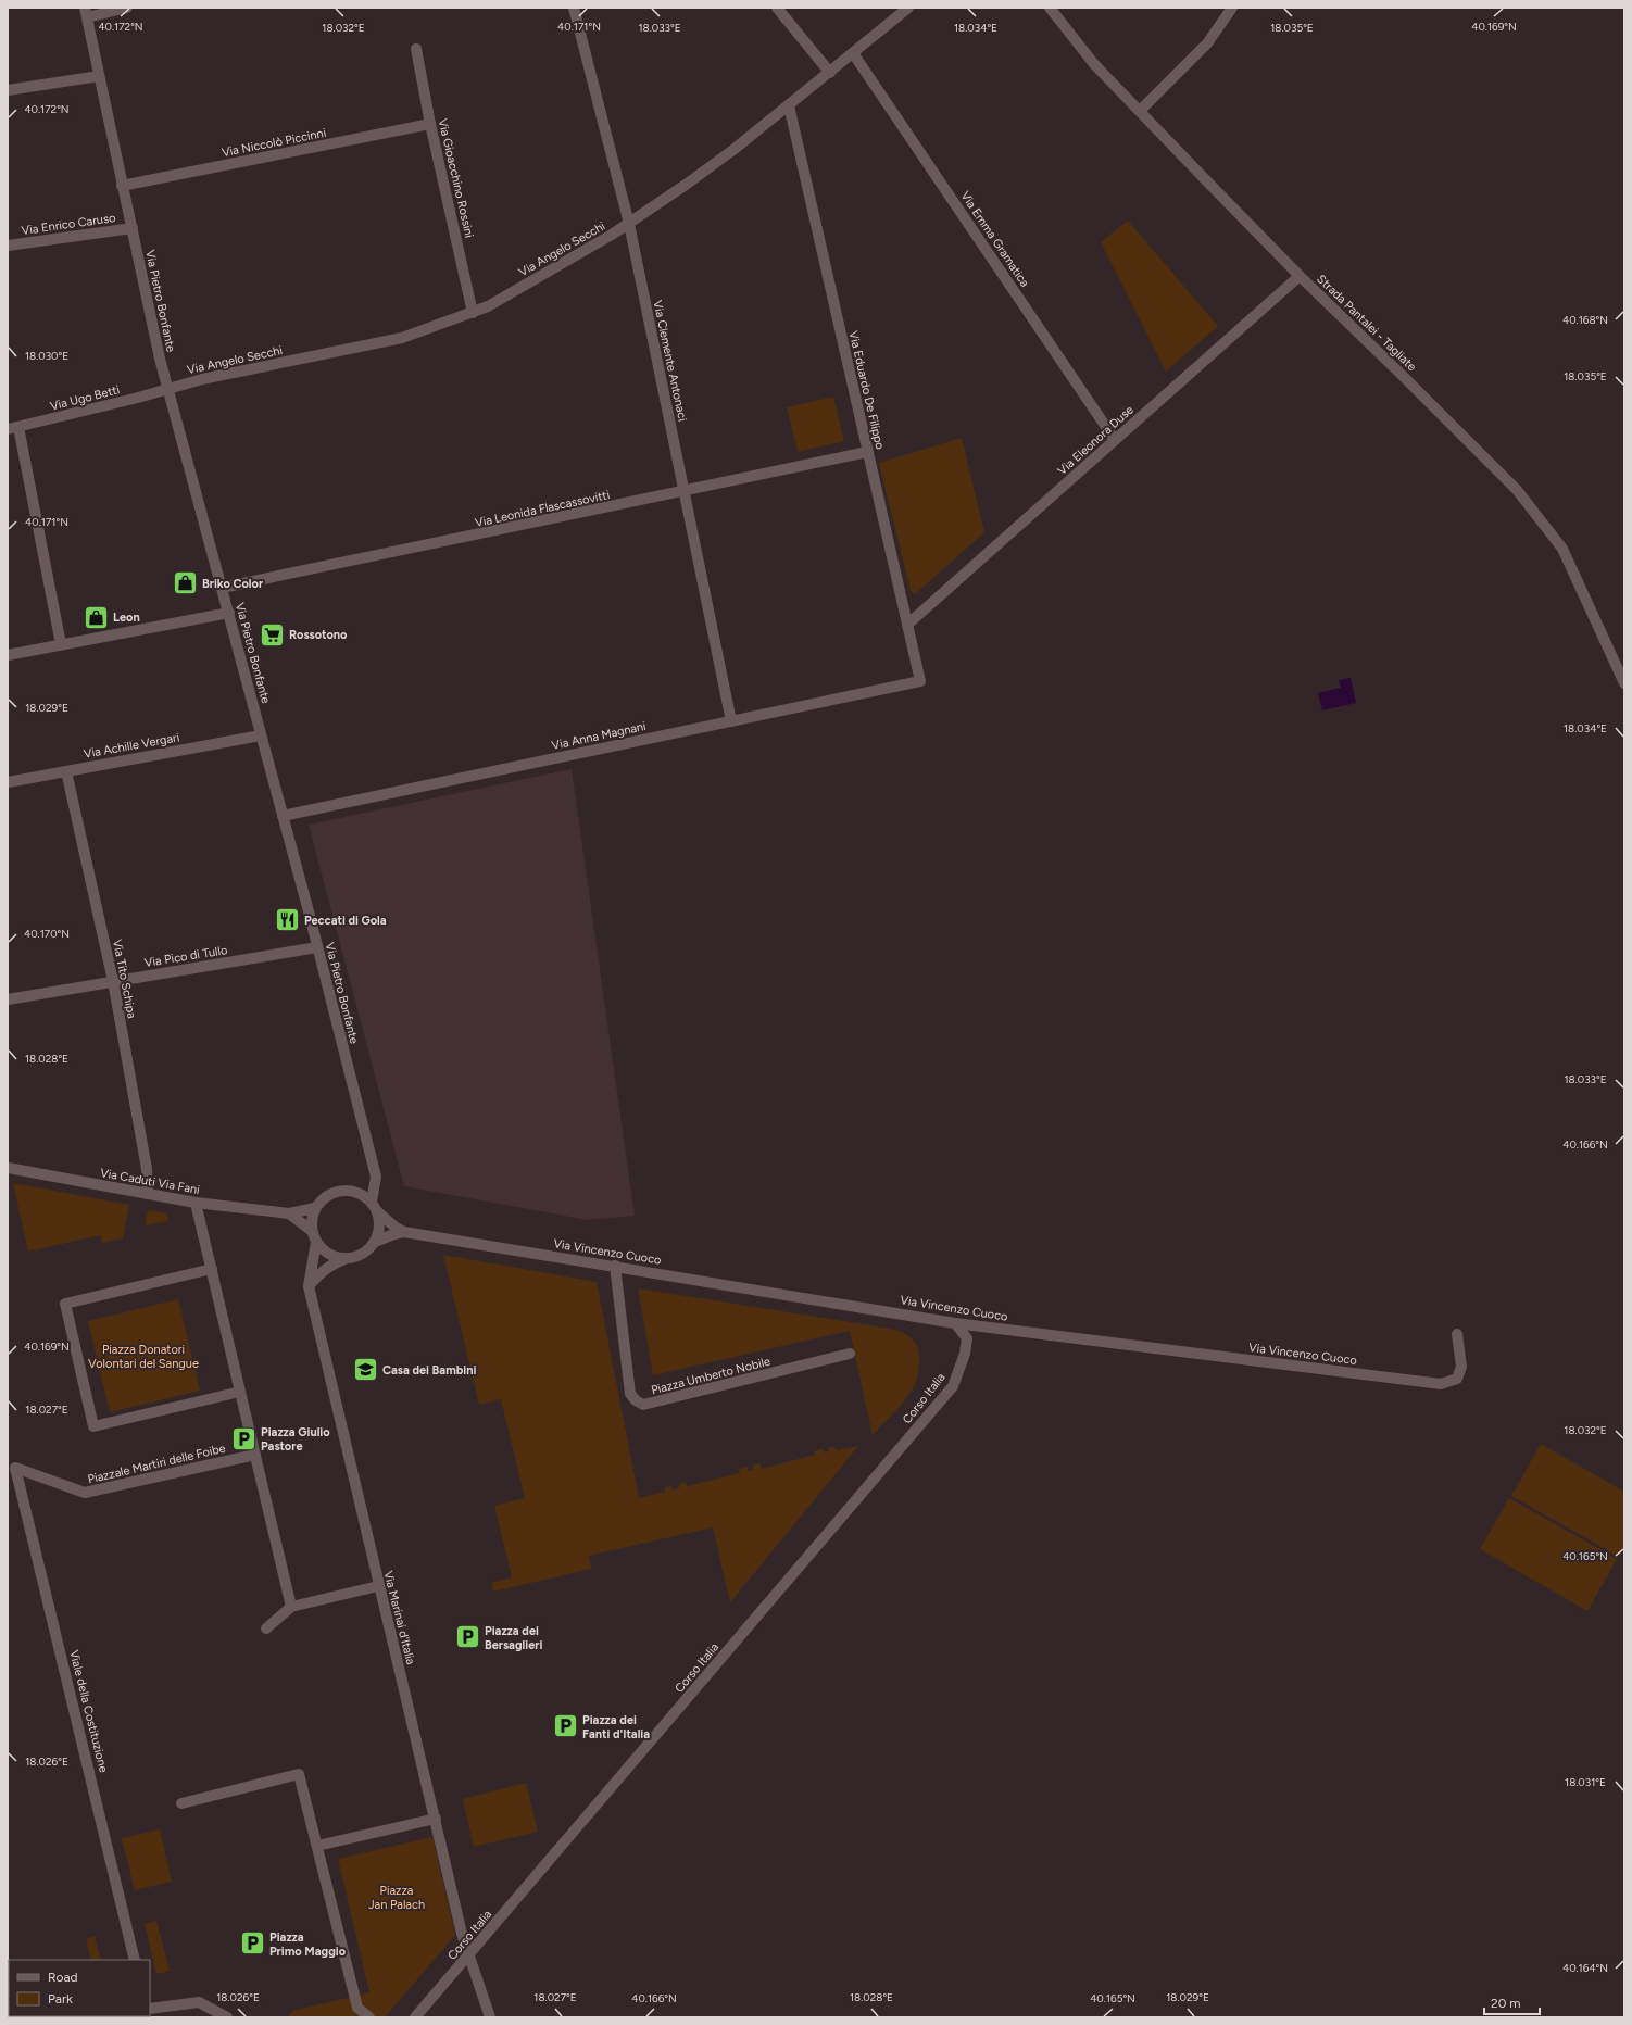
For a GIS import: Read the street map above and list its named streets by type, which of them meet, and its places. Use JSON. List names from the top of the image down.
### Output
{
  "streets": {
    "street": [
      "Via Niccolò Piccinni",
      "Via Gioacchino Rossini",
      "Via Enrico Caruso",
      "Via Emma Gramatica",
      "Via Angelo Secchi",
      "Via Pietro Bonfante",
      "Strada Pantalei - Tagliate",
      "Via Clemente Antonaci",
      "Via Eduardo De Filippo",
      "Via Ugo Betti",
      "Via Eleonora Duse",
      "Via Leonida Flascassovitti",
      "Via Anna Magnani",
      "Via Achille Vergari",
      "Via Pico di Tullo",
      "Via Tito Schipa",
      "Via Caduti Via Fani",
      "Via Vincenzo Cuoco",
      "Piazza Umberto Nobile",
      "Corso Italia",
      "Piazzale Martiri delle Foibe",
      "Via Marinai d'Italia",
      "Viale della Costituzione"
    ]
  },
  "crossings": [
    ["Via Niccolò Piccinni", "Via Gioacchino Rossini"],
    ["Via Niccolò Piccinni", "Via Pietro Bonfante"],
    ["Via Gioacchino Rossini", "Via Angelo Secchi"],
    ["Via Enrico Caruso", "Via Pietro Bonfante"],
    ["Via Emma Gramatica", "Via Angelo Secchi"],
    ["Via Emma Gramatica", "Via Eleonora Duse"],
    ["Via Angelo Secchi", "Via Pietro Bonfante"],
    ["Via Angelo Secchi", "Via Clemente Antonaci"],
    ["Via Angelo Secchi", "Via Eduardo De Filippo"],
    ["Via Angelo Secchi", "Via Ugo Betti"],
    ["Via Pietro Bonfante", "Via Ugo Betti"],
    ["Via Pietro Bonfante", "Via Leonida Flascassovitti"],
    ["Via Pietro Bonfante", "Via Anna Magnani"],
    ["Via Pietro Bonfante", "Via Achille Vergari"],
    ["Via Pietro Bonfante", "Via Pico di Tullo"],
    ["Via Pietro Bonfante", "Via Caduti Via Fani"],
    ["Via Pietro Bonfante", "Via Vincenzo Cuoco"],
    ["Via Pietro Bonfante", "Via Marinai d'Italia"],
    ["Strada Pantalei - Tagliate", "Via Eleonora Duse"],
    ["Via Clemente Antonaci", "Via Leonida Flascassovitti"],
    ["Via Clemente Antonaci", "Via Anna Magnani"],
    ["Via Eduardo De Filippo", "Via Eleonora Duse"],
    ["Via Eduardo De Filippo", "Via Leonida Flascassovitti"],
    ["Via Eduardo De Filippo", "Via Anna Magnani"],
    ["Via Achille Vergari", "Via Tito Schipa"],
    ["Via Pico di Tullo", "Via Tito Schipa"],
    ["Via Tito Schipa", "Via Caduti Via Fani"],
    ["Via Caduti Via Fani", "Via Vincenzo Cuoco"],
    ["Via Caduti Via Fani", "Via Marinai d'Italia"],
    ["Via Vincenzo Cuoco", "Piazza Umberto Nobile"],
    ["Via Vincenzo Cuoco", "Corso Italia"],
    ["Via Vincenzo Cuoco", "Via Marinai d'Italia"],
    ["Corso Italia", "Via Marinai d'Italia"],
    ["Piazzale Martiri delle Foibe", "Viale della Costituzione"]
  ],
  "parks": ["Piazza Donatori Volontari del Sangue", "Piazza Jan Palach"],
  "places": {
    "shop": ["Briko Color", "Leon"],
    "supermarket": ["Rossotono"],
    "restaurant": ["Peccati di Gola"],
    "school or university": ["Casa dei Bambini"],
    "parking": [
      "Piazza Giulio Pastore",
      "Piazza dei Bersaglieri",
      "Piazza dei Fanti d'Italia",
      "Piazza Primo Maggio"
    ]
  },
  "legend": ["Road", "Park"],
  "scale_bar": "20 m",
  "coordinates": [
    "40.172°N",
    "40.169°N",
    "40.171°N",
    "18.033°E",
    "18.034°E",
    "18.032°E",
    "18.035°E",
    "40.168°N",
    "18.030°E",
    "18.029°E",
    "40.170°N",
    "18.028°E",
    "40.166°N",
    "18.027°E",
    "40.165°N",
    "18.026°E",
    "18.031°E",
    "40.164°N"
  ]
}
